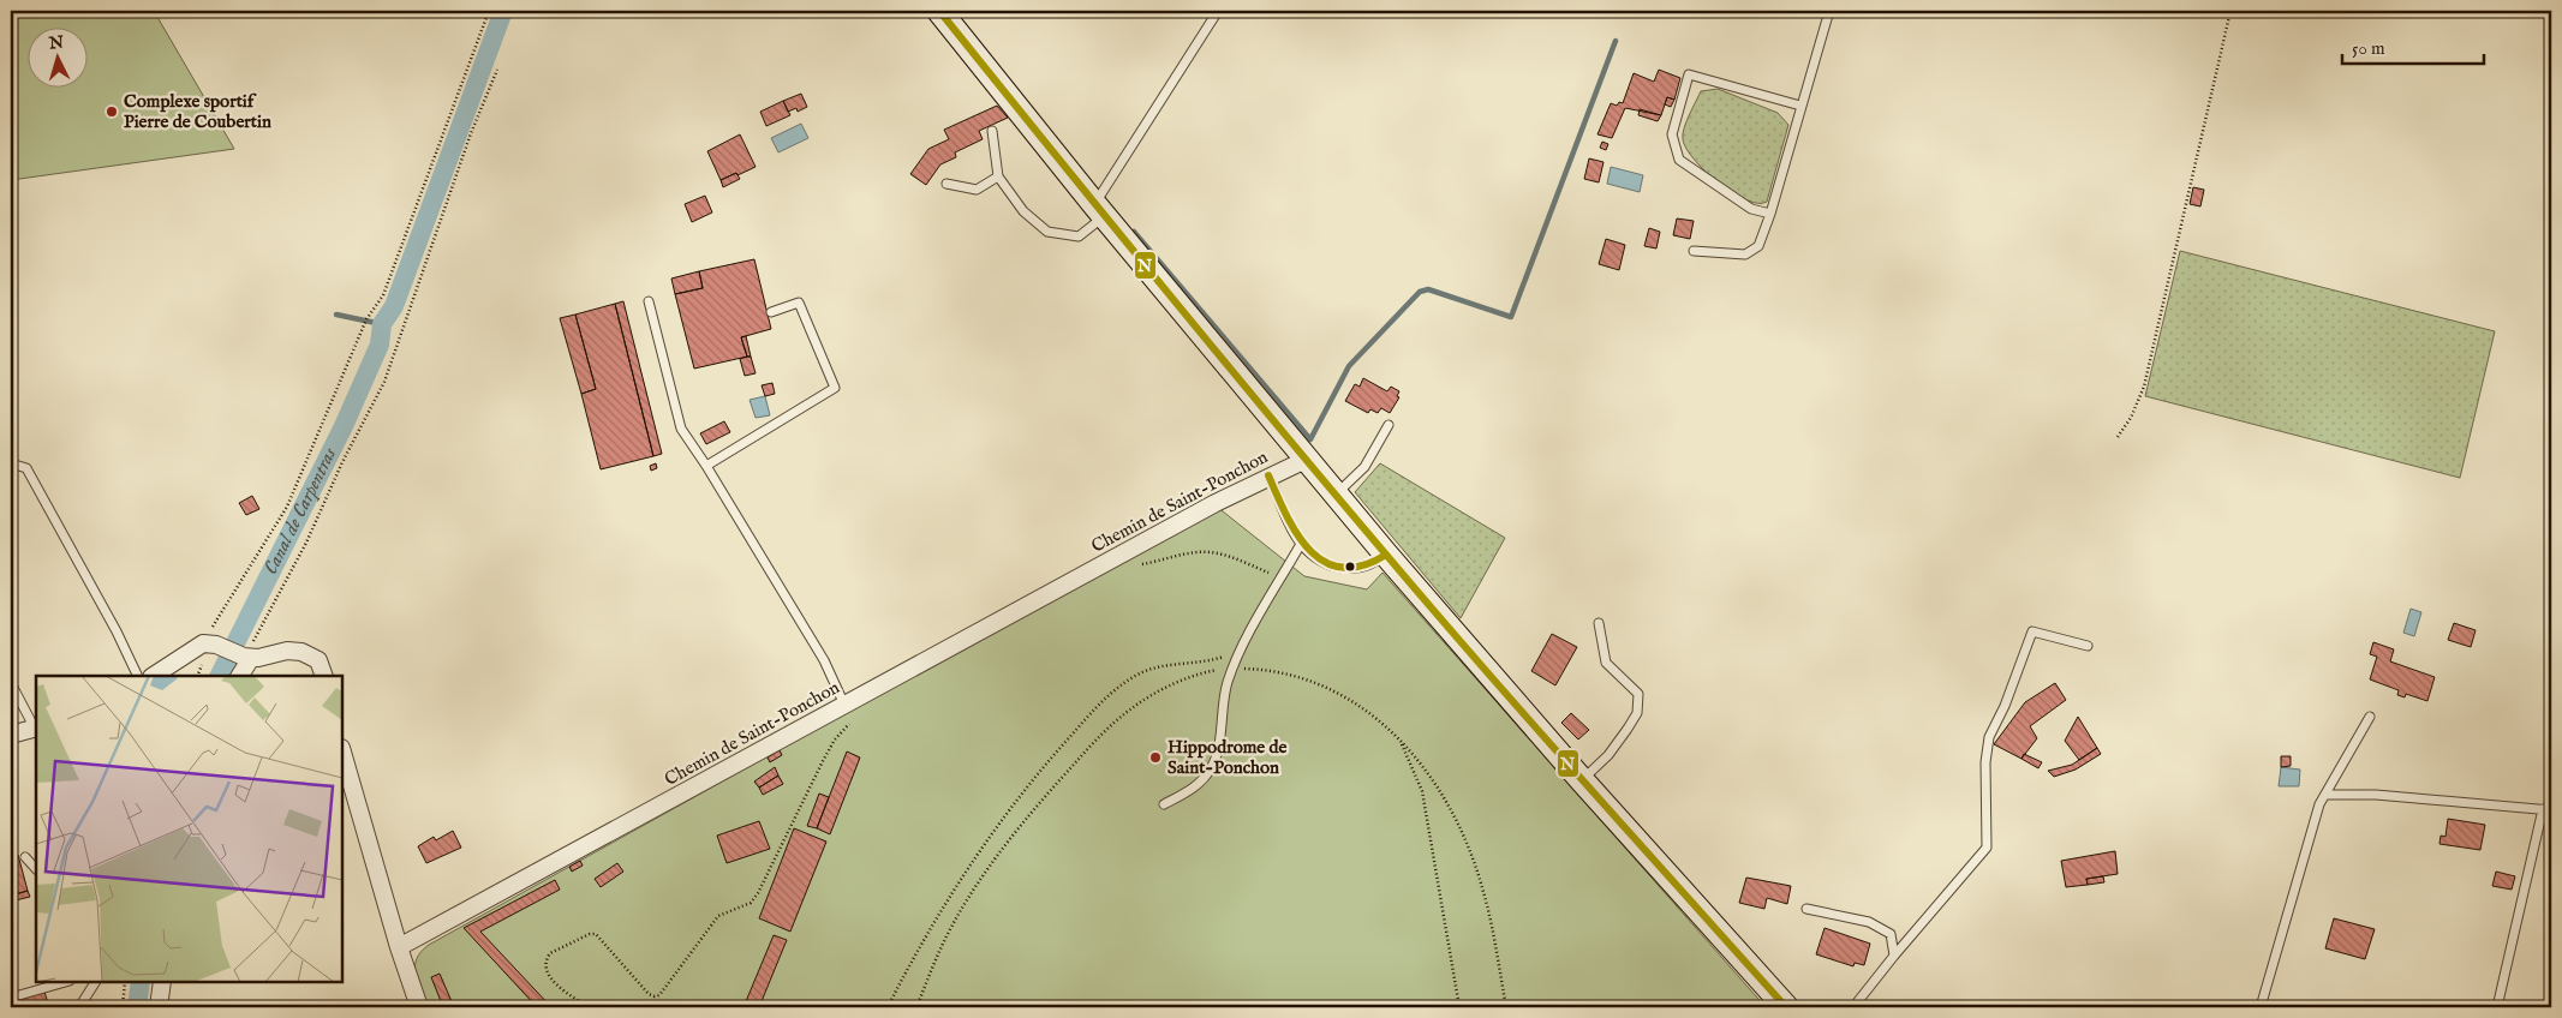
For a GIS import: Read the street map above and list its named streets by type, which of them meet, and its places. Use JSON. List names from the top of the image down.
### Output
{
  "streets": {
    "street": ["Chemin de Saint-Ponchon"]
  },
  "water": ["Canal de Carpentras"],
  "places": ["Complexe sportif Pierre de Coubertin", "Hippodrome de Saint-Ponchon"],
  "lines": ["transit line N"],
  "scale_bar": "50 m",
  "north": "top"
}
